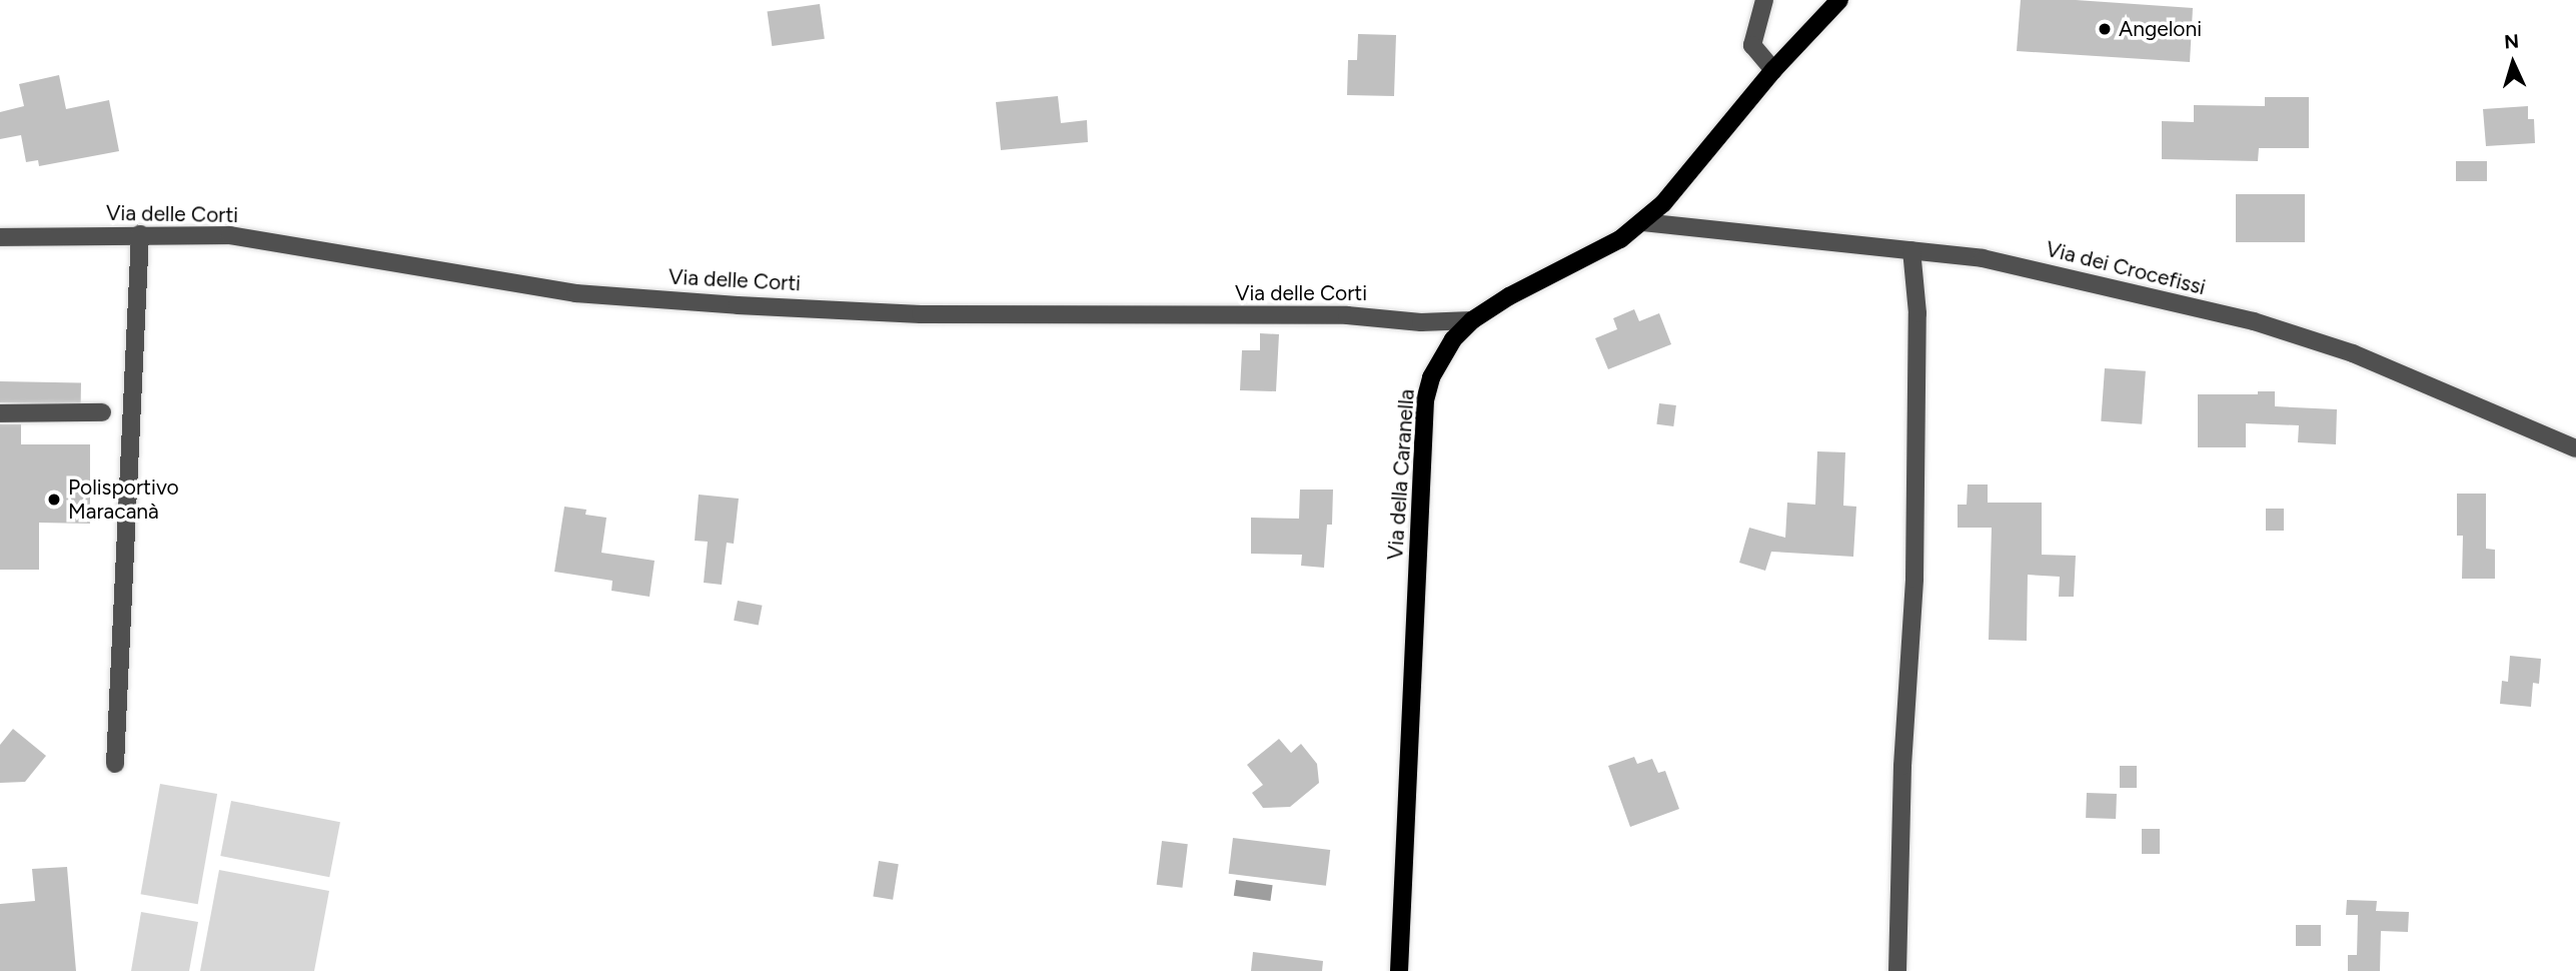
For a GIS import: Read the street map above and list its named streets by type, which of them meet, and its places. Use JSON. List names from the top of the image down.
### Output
{
  "streets": {
    "main road": ["Via della Caranella"],
    "street": ["Via delle Corti", "Via dei Crocefissi"]
  },
  "crossings": [
    ["Via delle Corti", "Via della Caranella"],
    ["Via dei Crocefissi", "Via della Caranella"]
  ],
  "places": ["Angeloni", "Polisportivo Maracanà"],
  "north": "top"
}
